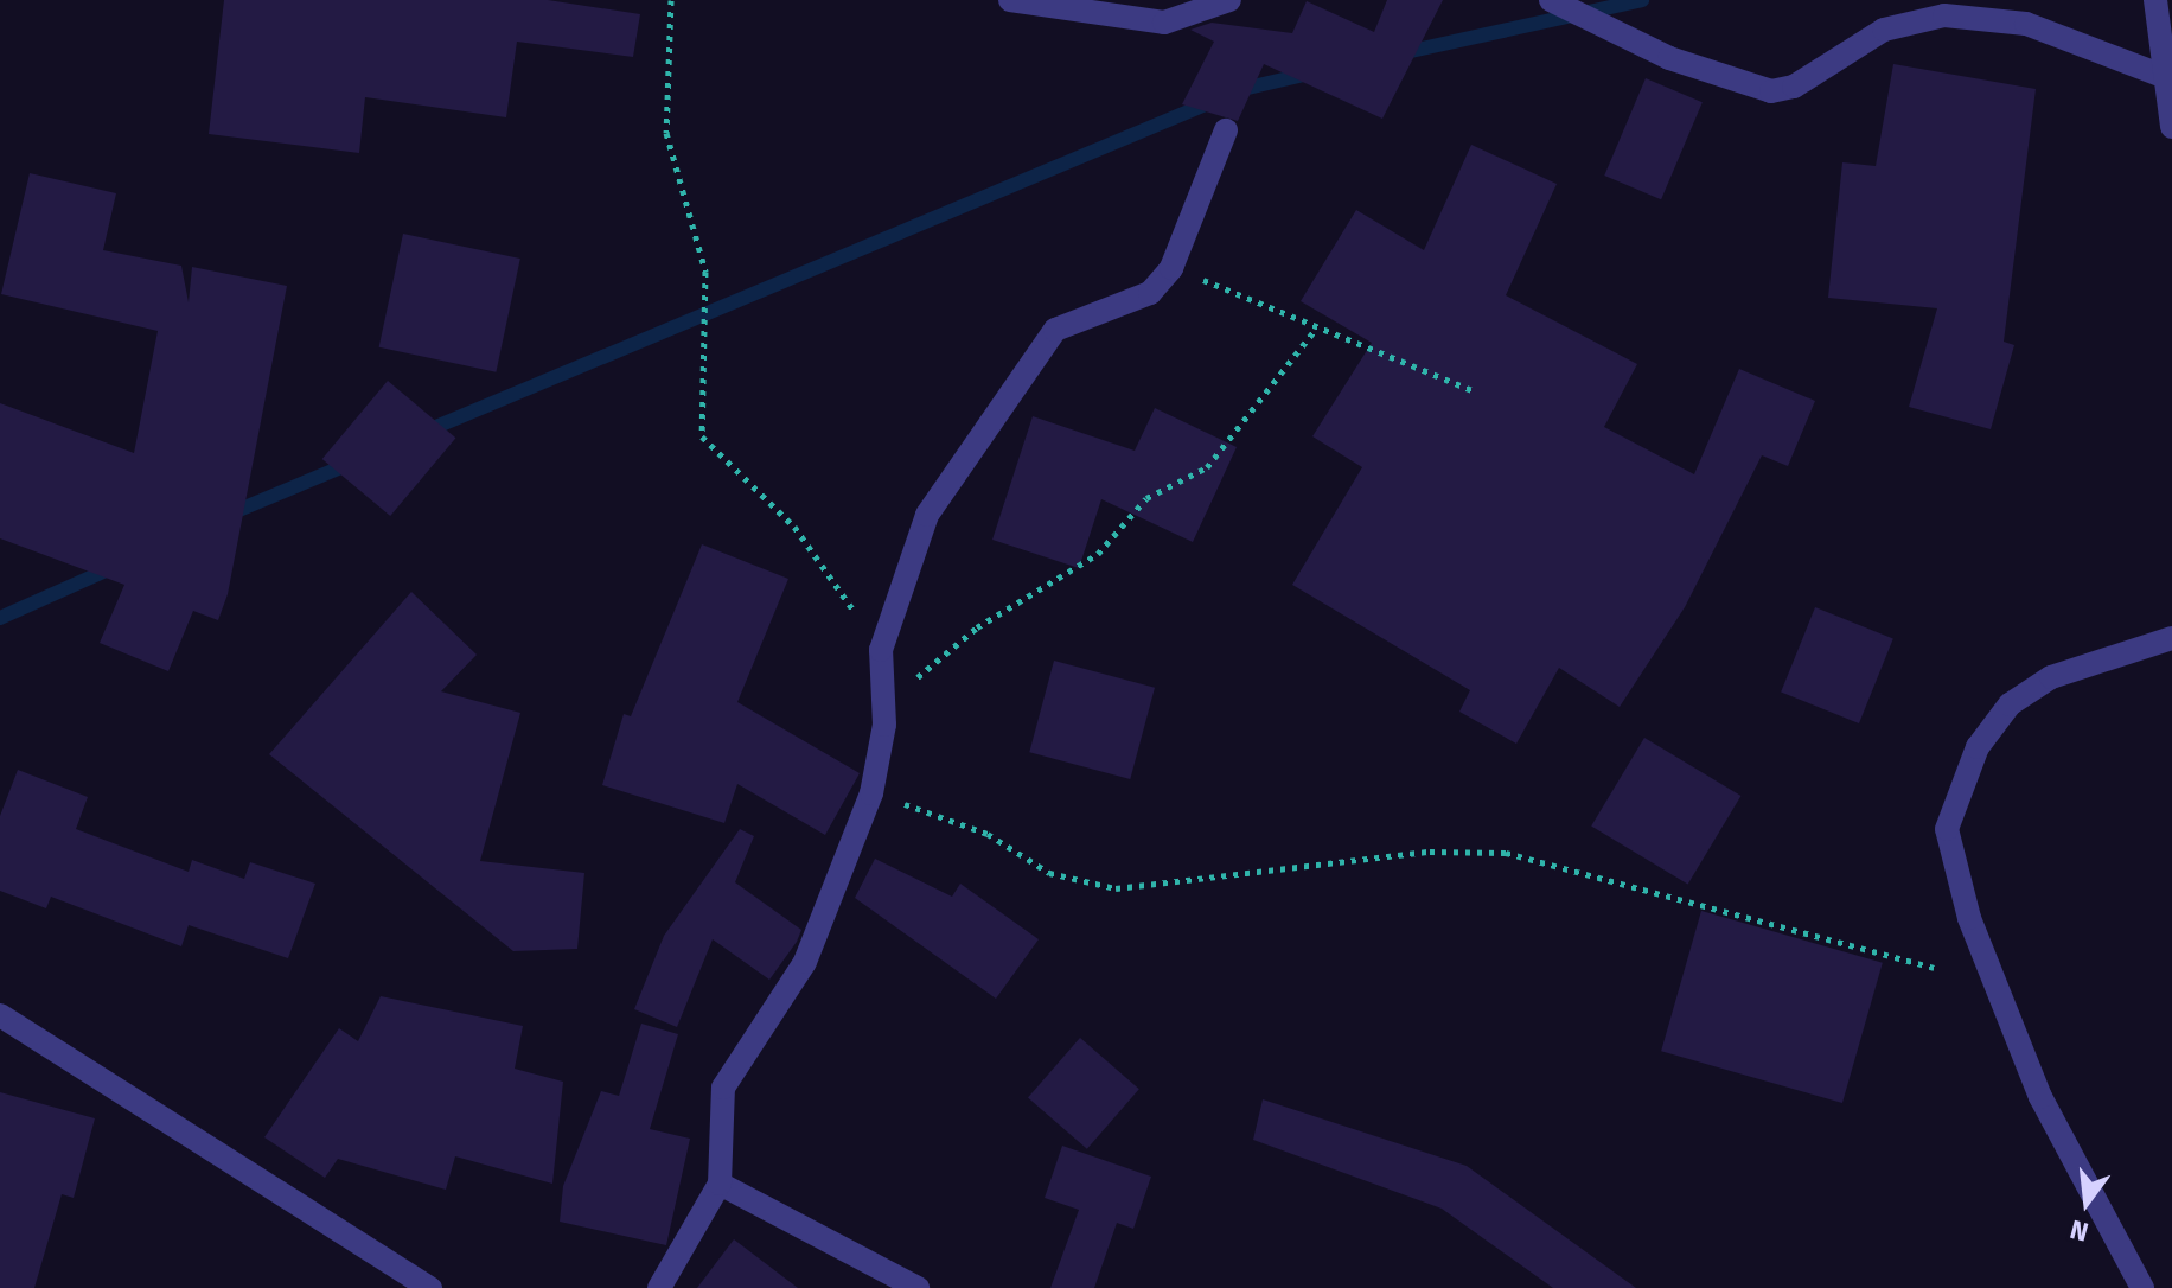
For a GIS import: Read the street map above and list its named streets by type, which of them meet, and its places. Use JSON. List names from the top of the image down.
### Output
{
  "north": "bottom"
}
